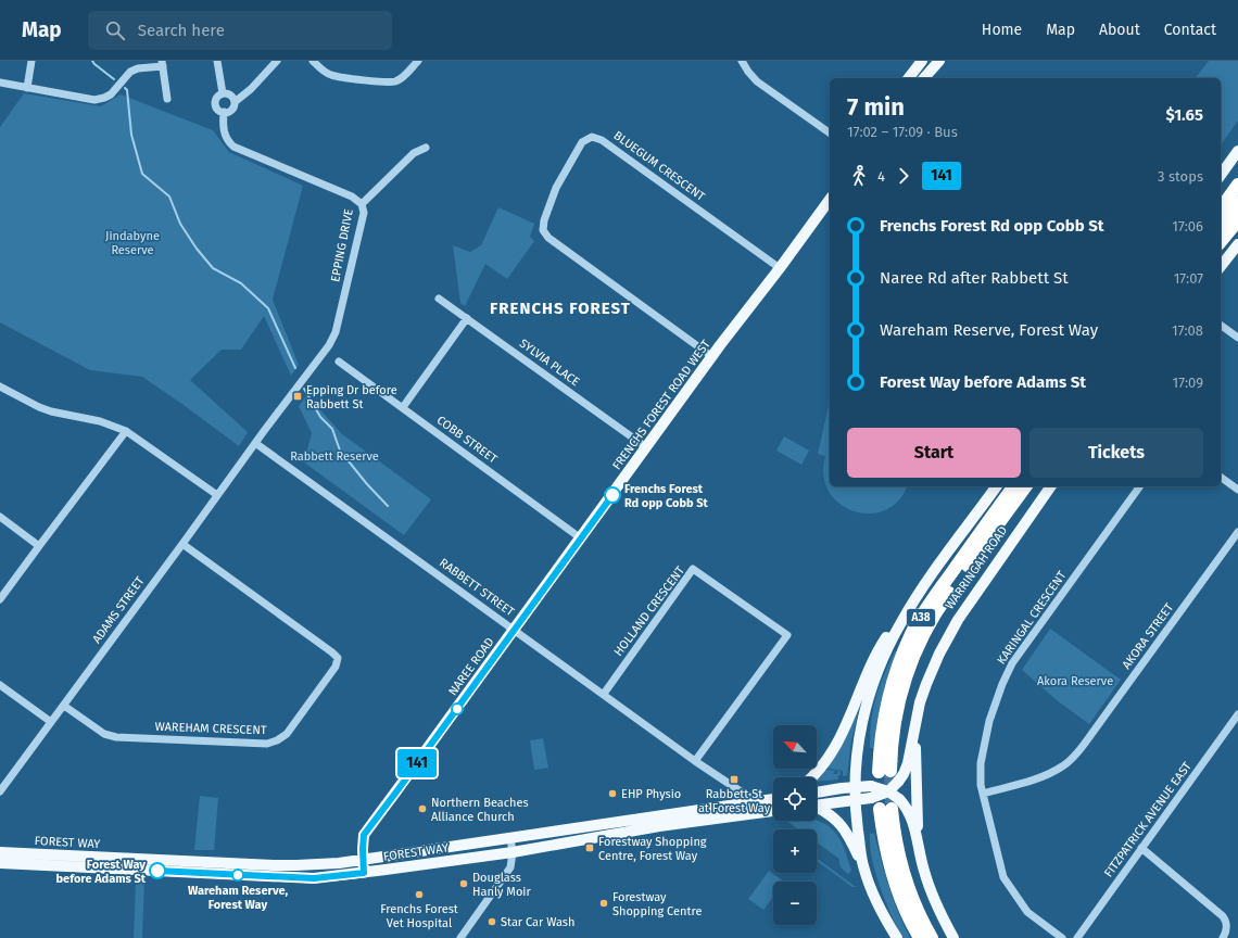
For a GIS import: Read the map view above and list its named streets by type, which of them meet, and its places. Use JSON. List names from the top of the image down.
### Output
{
  "streets": {
    "highway": ["WARRINGAH ROAD", "A38"],
    "main road": ["FRENCHS FOREST ROAD WEST", "NAREE ROAD", "FOREST WAY"],
    "street": [
      "BLUEGUM CRESCENT",
      "EPPING DRIVE",
      "SYLVIA PLACE",
      "COBB STREET",
      "RABBETT STREET",
      "ADAMS STREET",
      "HOLLAND CRESCENT",
      "KARINGAL CRESCENT",
      "AKORA STREET",
      "WAREHAM CRESCENT",
      "FITZPATRICK AVENUE EAST"
    ]
  },
  "crossings": [
    ["BLUEGUM CRESCENT", "FRENCHS FOREST ROAD WEST"],
    ["EPPING DRIVE", "RABBETT STREET"],
    ["EPPING DRIVE", "ADAMS STREET"],
    ["SYLVIA PLACE", "FRENCHS FOREST ROAD WEST"],
    ["FRENCHS FOREST ROAD WEST", "COBB STREET"],
    ["FRENCHS FOREST ROAD WEST", "RABBETT STREET"],
    ["FRENCHS FOREST ROAD WEST", "NAREE ROAD"],
    ["WARRINGAH ROAD", "A38"],
    ["RABBETT STREET", "ADAMS STREET"],
    ["RABBETT STREET", "HOLLAND CRESCENT"],
    ["RABBETT STREET", "NAREE ROAD"],
    ["RABBETT STREET", "FOREST WAY"],
    ["ADAMS STREET", "WAREHAM CRESCENT"],
    ["KARINGAL CRESCENT", "AKORA STREET"],
    ["NAREE ROAD", "FOREST WAY"]
  ],
  "districts": ["FRENCHS FOREST"],
  "parks": ["Jindabyne Reserve", "Rabbett Reserve", "Akora Reserve"],
  "places": {
    "transit": ["Epping Dr before Rabbett St", "Rabbett St at Forest Way", "Forestway Shopping Centre, Forest Way"],
    "other": [
      "Frenchs Forest Rd opp Cobb St",
      "EHP Physio",
      "Northern Beaches Alliance Church",
      "Forest Way before Adams St",
      "Wareham Reserve, Forest Way",
      "Douglass Hanly Moir",
      "Frenchs Forest Vet Hospital",
      "Forestway Shopping Centre",
      "Star Car Wash"
    ]
  },
  "lines": ["bus line 141"],
  "north": "top left",
  "page": {
    "header": "Map",
    "search": "Search here",
    "nav": [
      "Home",
      "Map",
      "About",
      "Contact"
    ],
    "on_map": "141",
    "heading": ["7 min", "17:02 – 17:09 · Bus", "$1.65"],
    "legs": ["4", "141", "3 stops"],
    "list": [
      {
        "name": "Frenchs Forest Rd opp Cobb St",
        "value": "17:06"
      },
      {
        "name": "Naree Rd after Rabbett St",
        "value": "17:07"
      },
      {
        "name": "Wareham Reserve, Forest Way",
        "value": "17:08"
      },
      {
        "name": "Forest Way before Adams St",
        "value": "17:09"
      }
    ],
    "buttons": ["Start", "Tickets"],
    "map_buttons": ["+", "−"]
  }
}
